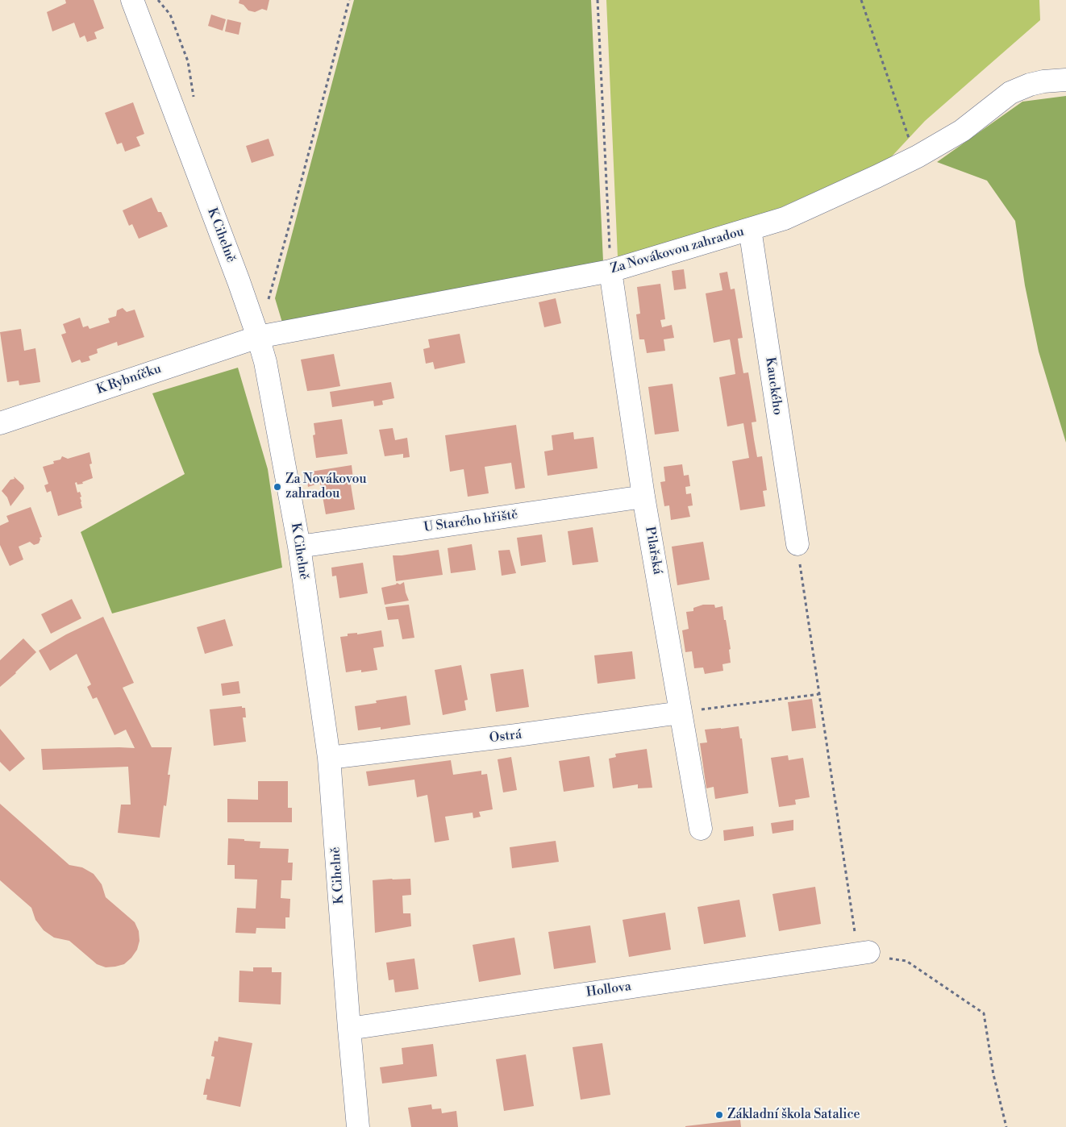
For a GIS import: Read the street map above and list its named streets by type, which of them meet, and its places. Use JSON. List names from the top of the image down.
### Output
{
  "streets": {
    "street": [
      "K Cihelně",
      "Za Novákovou zahradou",
      "K Rybníčku",
      "Kauckého",
      "U Starého hřiště",
      "Pilařská",
      "Ostrá",
      "Hollova"
    ]
  },
  "crossings": [
    ["K Cihelně", "Za Novákovou zahradou"],
    ["K Cihelně", "K Rybníčku"],
    ["K Cihelně", "U Starého hřiště"],
    ["K Cihelně", "Ostrá"],
    ["K Cihelně", "Hollova"],
    ["Za Novákovou zahradou", "K Rybníčku"],
    ["Za Novákovou zahradou", "Kauckého"],
    ["Za Novákovou zahradou", "Pilařská"],
    ["U Starého hřiště", "Pilařská"],
    ["Pilařská", "Ostrá"]
  ],
  "places": ["Za Novákovou zahradou", "Základní škola Satalice"]
}
